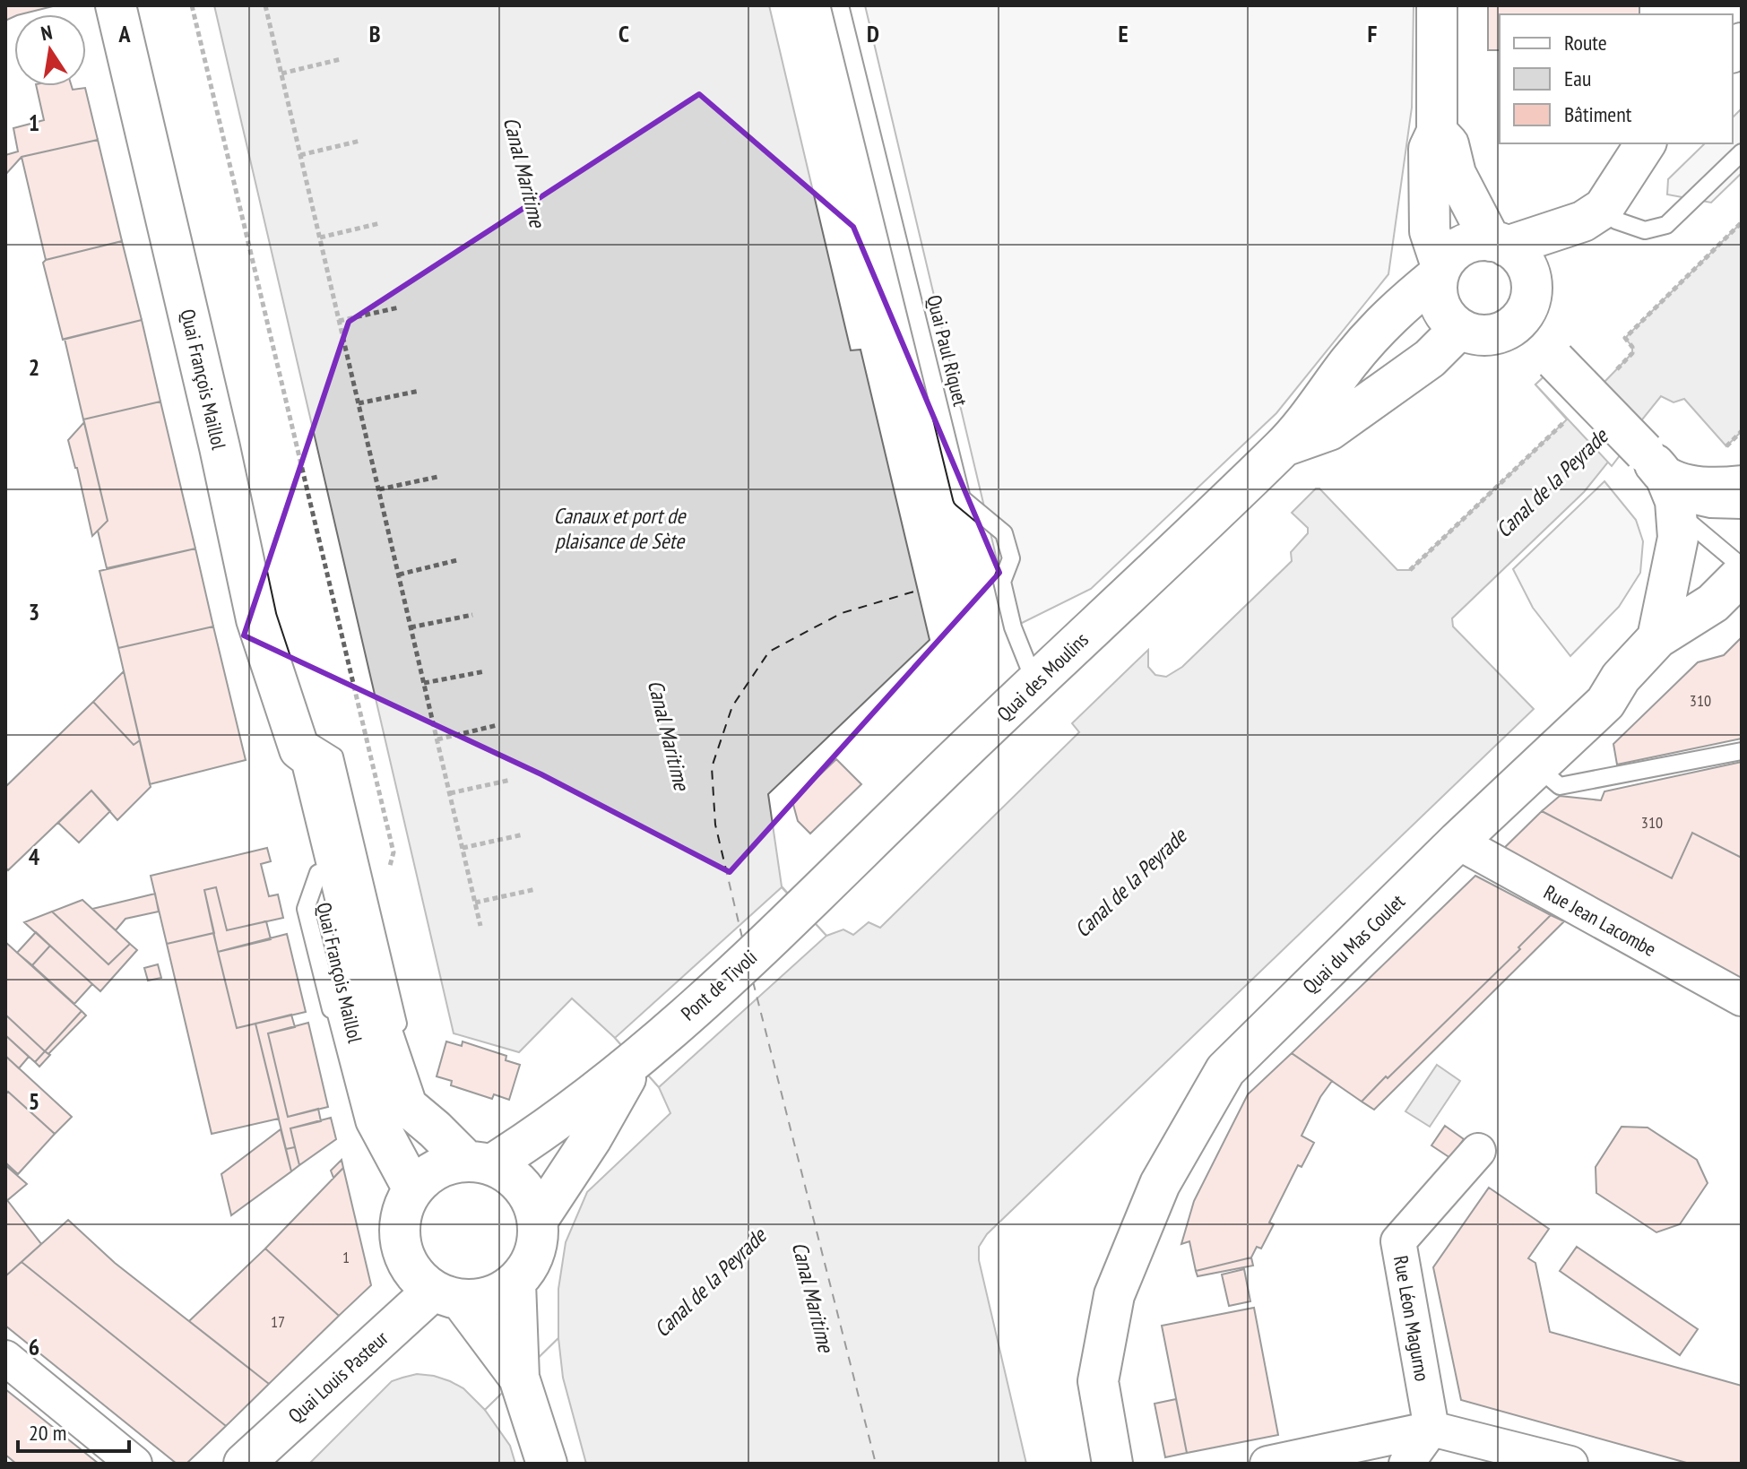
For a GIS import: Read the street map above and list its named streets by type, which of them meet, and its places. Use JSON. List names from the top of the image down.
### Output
{
  "streets": {
    "main road": [
      "Quai François Maillol",
      "Quai des Moulins",
      "Quai du Mas Coulet",
      "Pont de Tivoli",
      "Quai Louis Pasteur"
    ],
    "street": ["Rue Jean Lacombe", "Rue Léon Magurno"],
    "lane": ["Quai Paul Riquet"]
  },
  "crossings": [
    ["Quai Paul Riquet", "Quai des Moulins"],
    ["Quai François Maillol", "Pont de Tivoli"],
    ["Quai François Maillol", "Quai Louis Pasteur"],
    ["Quai des Moulins", "Pont de Tivoli"],
    ["Rue Jean Lacombe", "Quai du Mas Coulet"],
    ["Pont de Tivoli", "Quai Louis Pasteur"]
  ],
  "water": ["Canal Maritime", "Canal de la Peyrade", "Canaux et port de plaisance de Sète"],
  "house_numbers": [
    "310",
    "310",
    "1",
    "17"
  ],
  "legend": ["Route", "Eau", "Bâtiment"],
  "scale_bar": "20 m",
  "north": "top",
  "grid": {
    "columns": [
      "A",
      "B",
      "C",
      "D",
      "E",
      "F"
    ],
    "rows": [
      "1",
      "2",
      "3",
      "4",
      "5",
      "6"
    ]
  }
}
